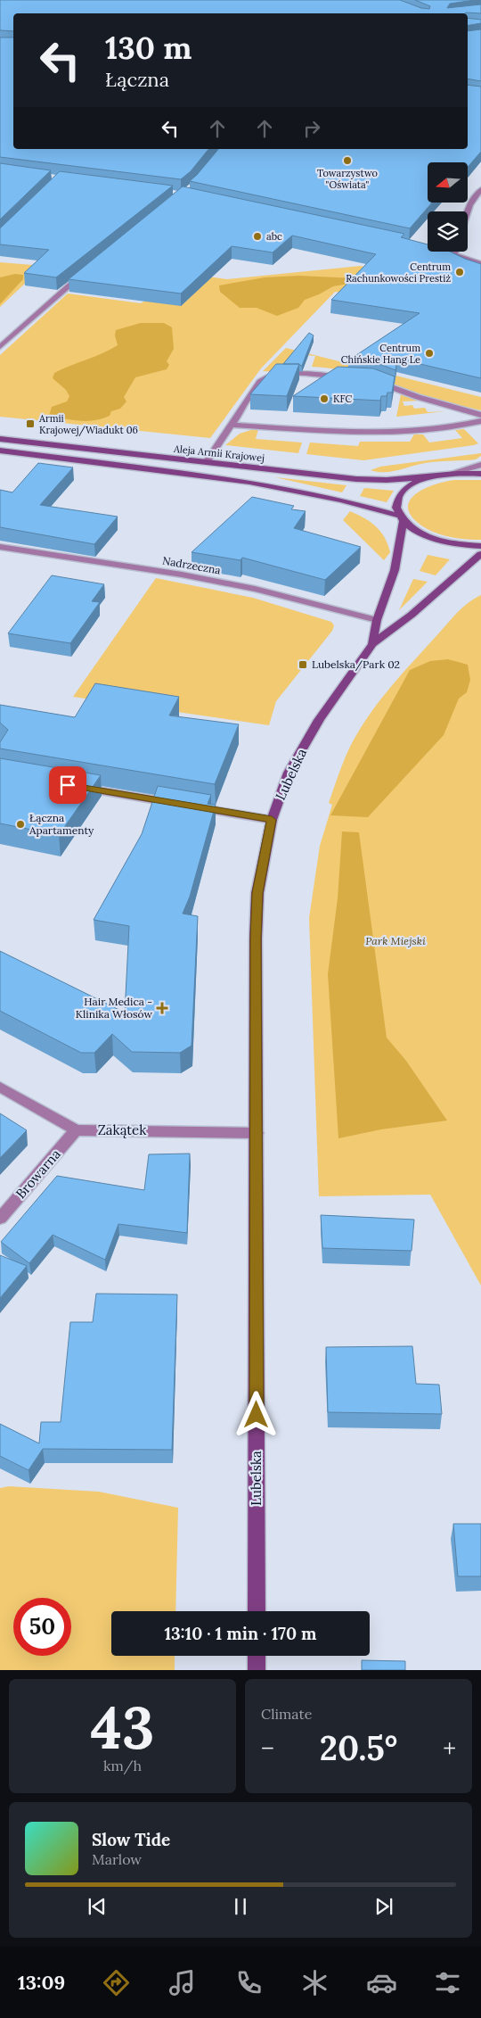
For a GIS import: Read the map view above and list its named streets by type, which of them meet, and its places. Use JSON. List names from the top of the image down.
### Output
{
  "streets": {
    "main road": ["Aleja Armii Krajowej", "Lubelska"],
    "street": ["Nadrzeczna", "Zakątek", "Browarna"]
  },
  "crossings": [
    ["Aleja Armii Krajowej", "Lubelska"],
    ["Nadrzeczna", "Lubelska"],
    ["Lubelska", "Zakątek"],
    ["Zakątek", "Browarna"]
  ],
  "parks": ["Park Miejski"],
  "places": {
    "other": [
      "Towarzystwo \"Oświata\"",
      "abc",
      "Centrum Rachunkowości Prestiż",
      "Centrum Chińskie Hang Le",
      "KFC",
      "Łączna Apartamenty"
    ],
    "transit": ["Armii Krajowej/Wiadukt 06", "Lubelska/Park 02"],
    "health": ["Hair Medica - Klinika Włosów"]
  },
  "north": "left",
  "page": {
    "turn": ["130 m", "Łączna"],
    "limit": "50",
    "trip": "13:10 · 1 min · 170 m",
    "tile": [
      ["43", "km/h"],
      "Climate"
    ],
    "heat": ["−", "20.5°", "+"],
    "song": ["Slow Tide", "Marlow"],
    "tabs": "13:09"
  }
}
